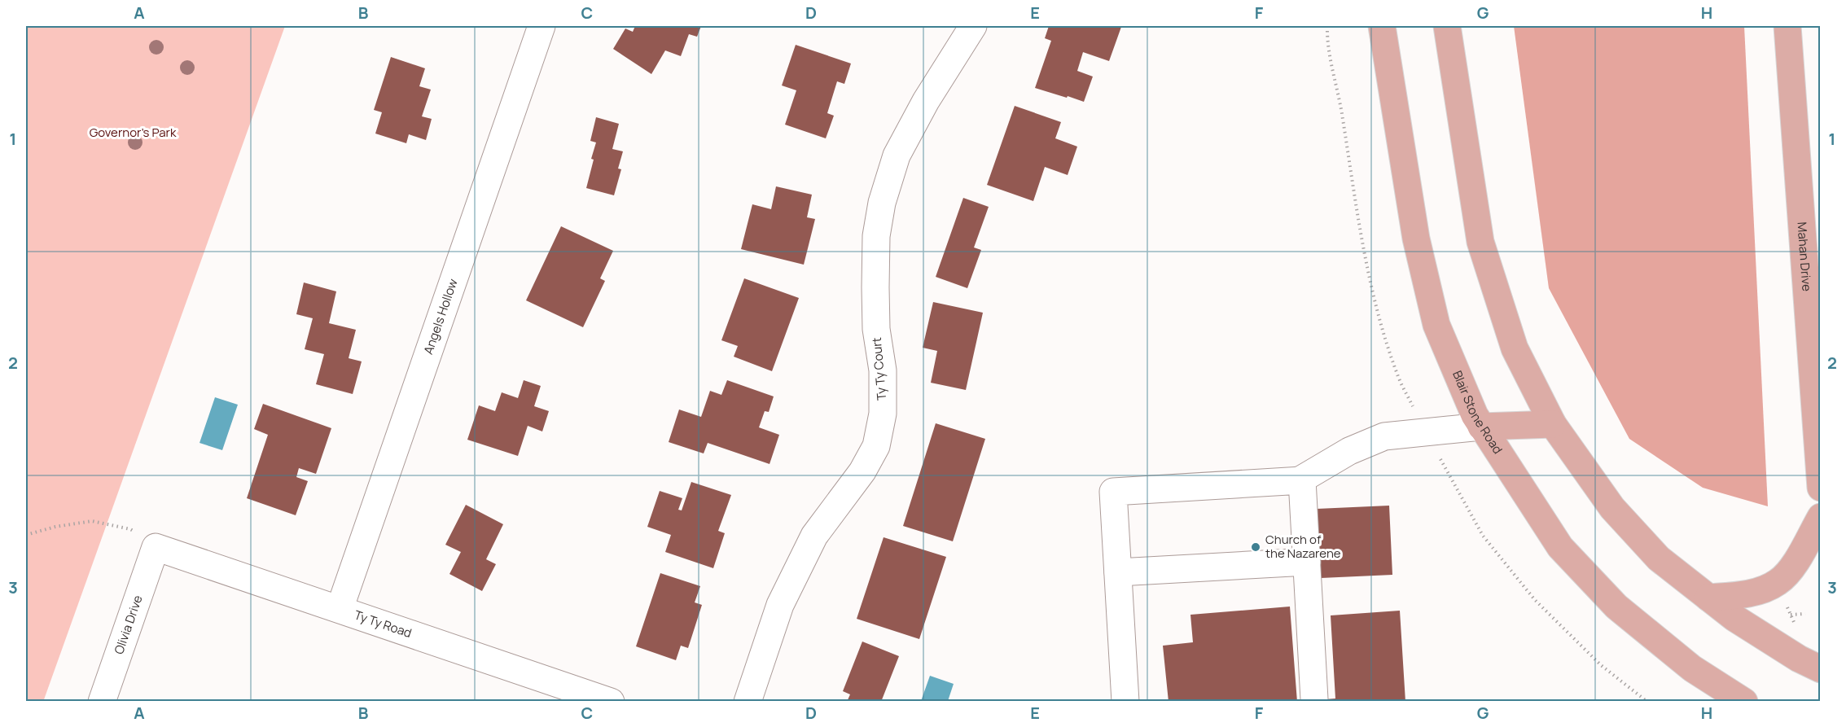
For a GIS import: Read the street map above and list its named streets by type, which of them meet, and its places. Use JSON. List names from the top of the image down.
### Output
{
  "streets": {
    "main road": ["Mahan Drive", "Blair Stone Road"],
    "street": [
      "Angels Hollow",
      "Ty Ty Court",
      "Ty Ty Road",
      "Olivia Drive"
    ]
  },
  "crossings": [
    ["Angels Hollow", "Ty Ty Road"],
    ["Ty Ty Road", "Olivia Drive"]
  ],
  "parks": ["Governor's Park"],
  "places": ["Church of the Nazarene"],
  "grid": {
    "columns": [
      "A",
      "B",
      "C",
      "D",
      "E",
      "F",
      "G",
      "H"
    ],
    "rows": ["1", "2", "3"]
  }
}
